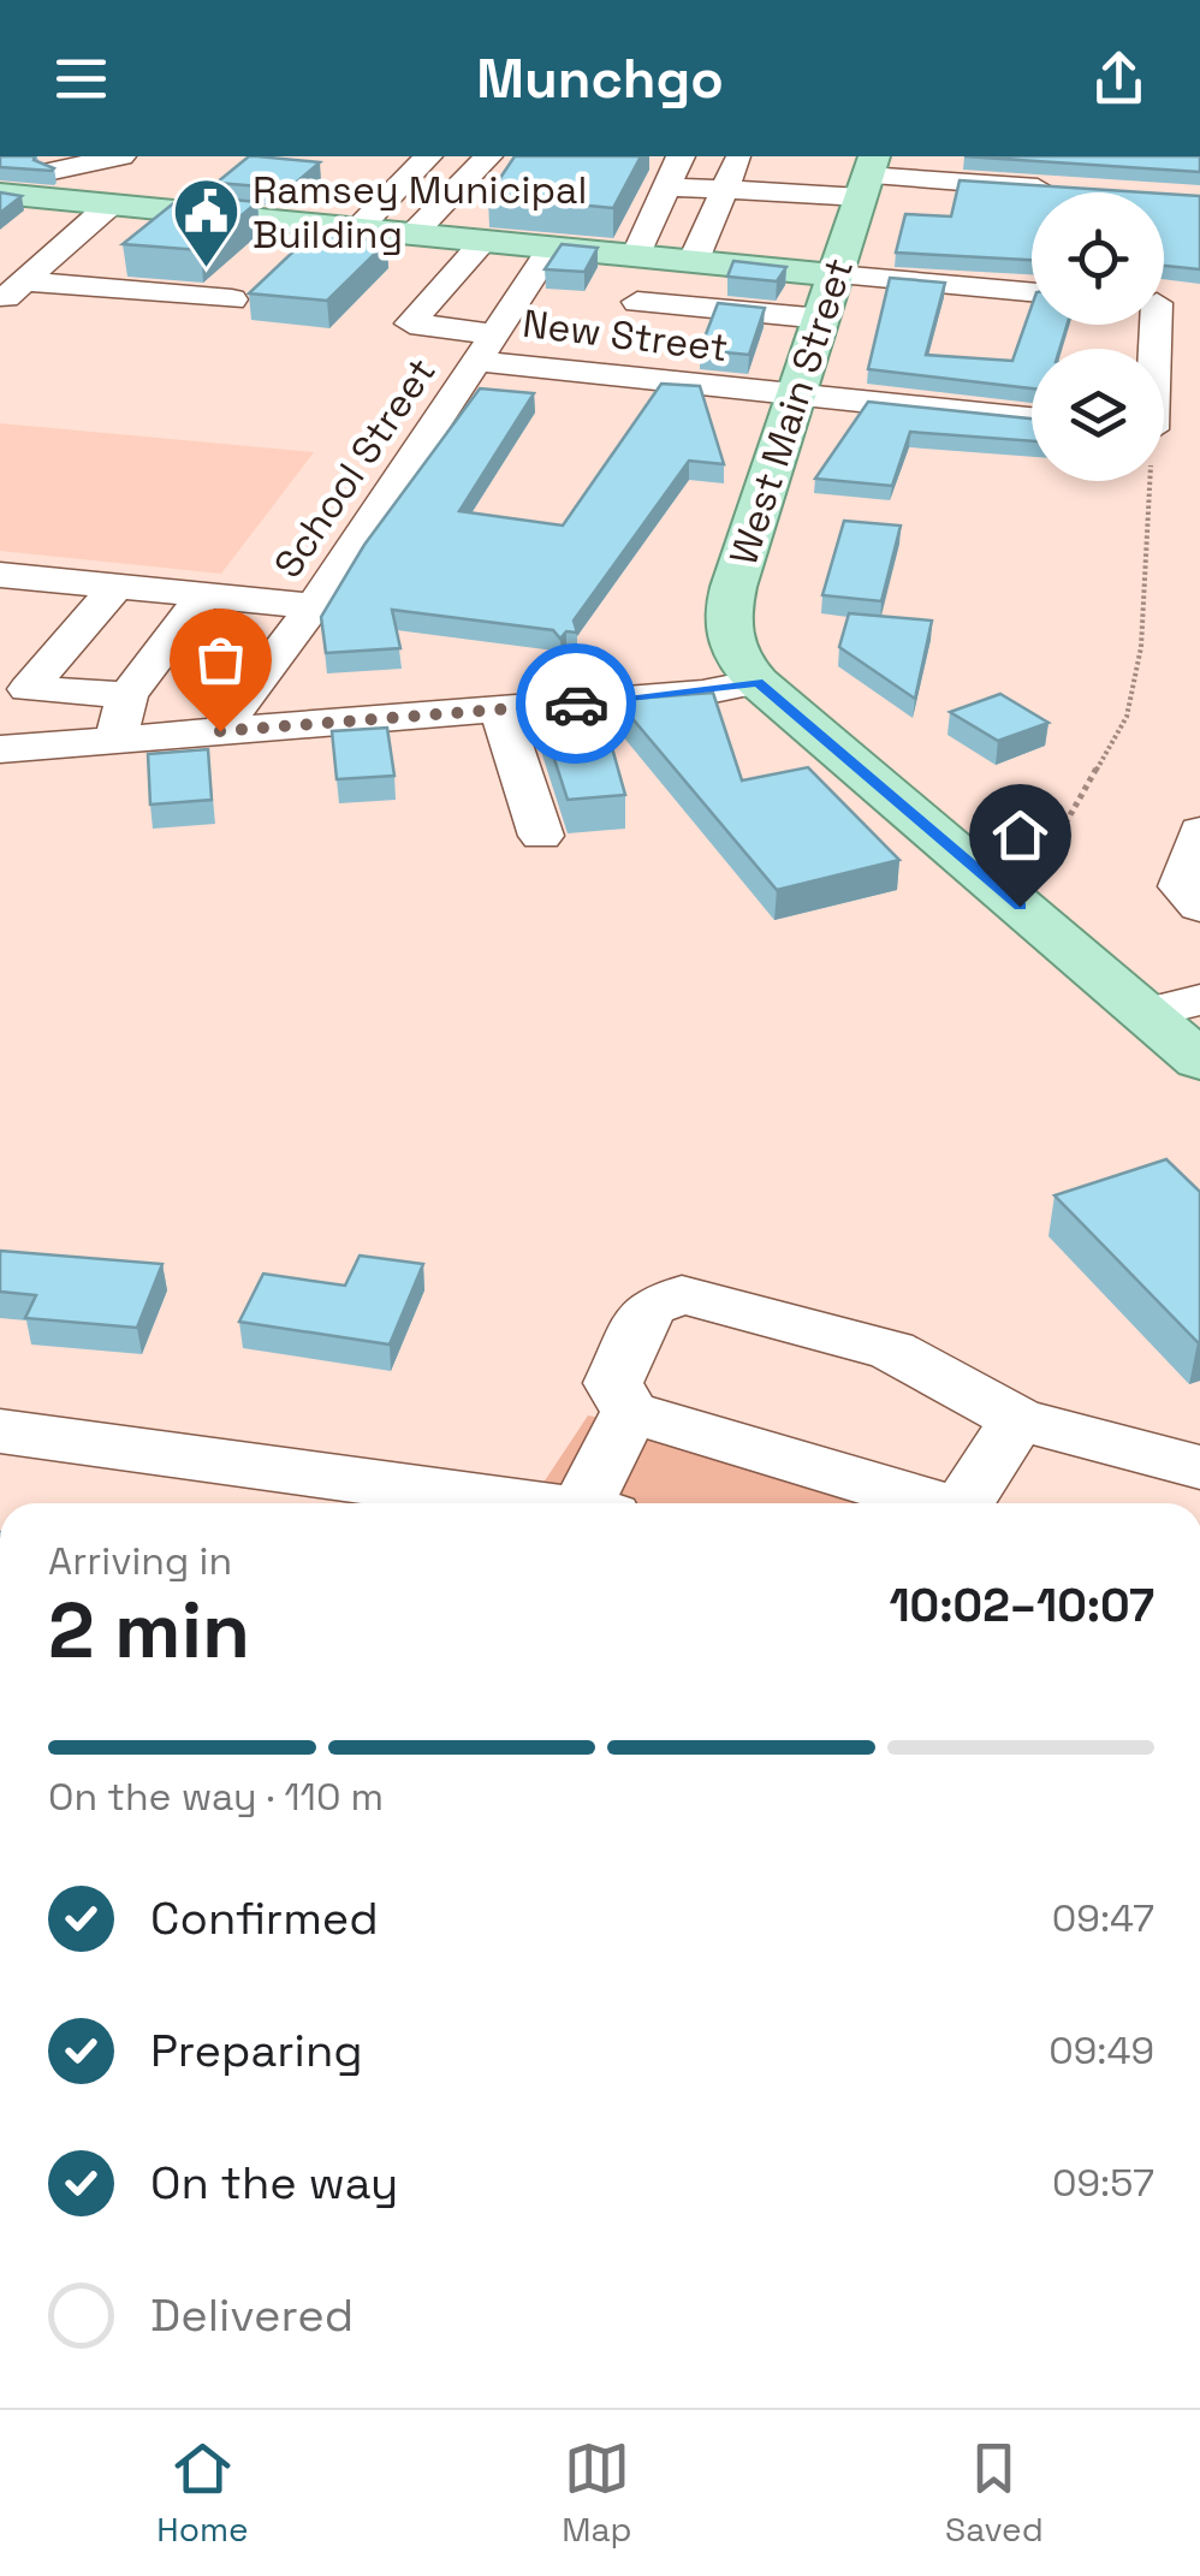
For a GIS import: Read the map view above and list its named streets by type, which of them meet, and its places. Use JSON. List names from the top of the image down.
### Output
{
  "streets": {
    "main road": ["West Main Street"],
    "street": ["New Street", "School Street"]
  },
  "crossings": [
    ["New Street", "West Main Street"],
    ["New Street", "School Street"]
  ],
  "places": {
    "public building": ["Ramsey Municipal Building"]
  },
  "page": {
    "header": "Munchgo",
    "heading": ["2 min", "Arriving in", "10:02–10:07"],
    "bar": "On the way · 110 m",
    "list": [
      ["Confirmed", "09:47"],
      ["Preparing", "09:49"],
      ["On the way", "09:57"],
      "Delivered"
    ],
    "tabs": ["Home", "Map", "Saved"]
  }
}
